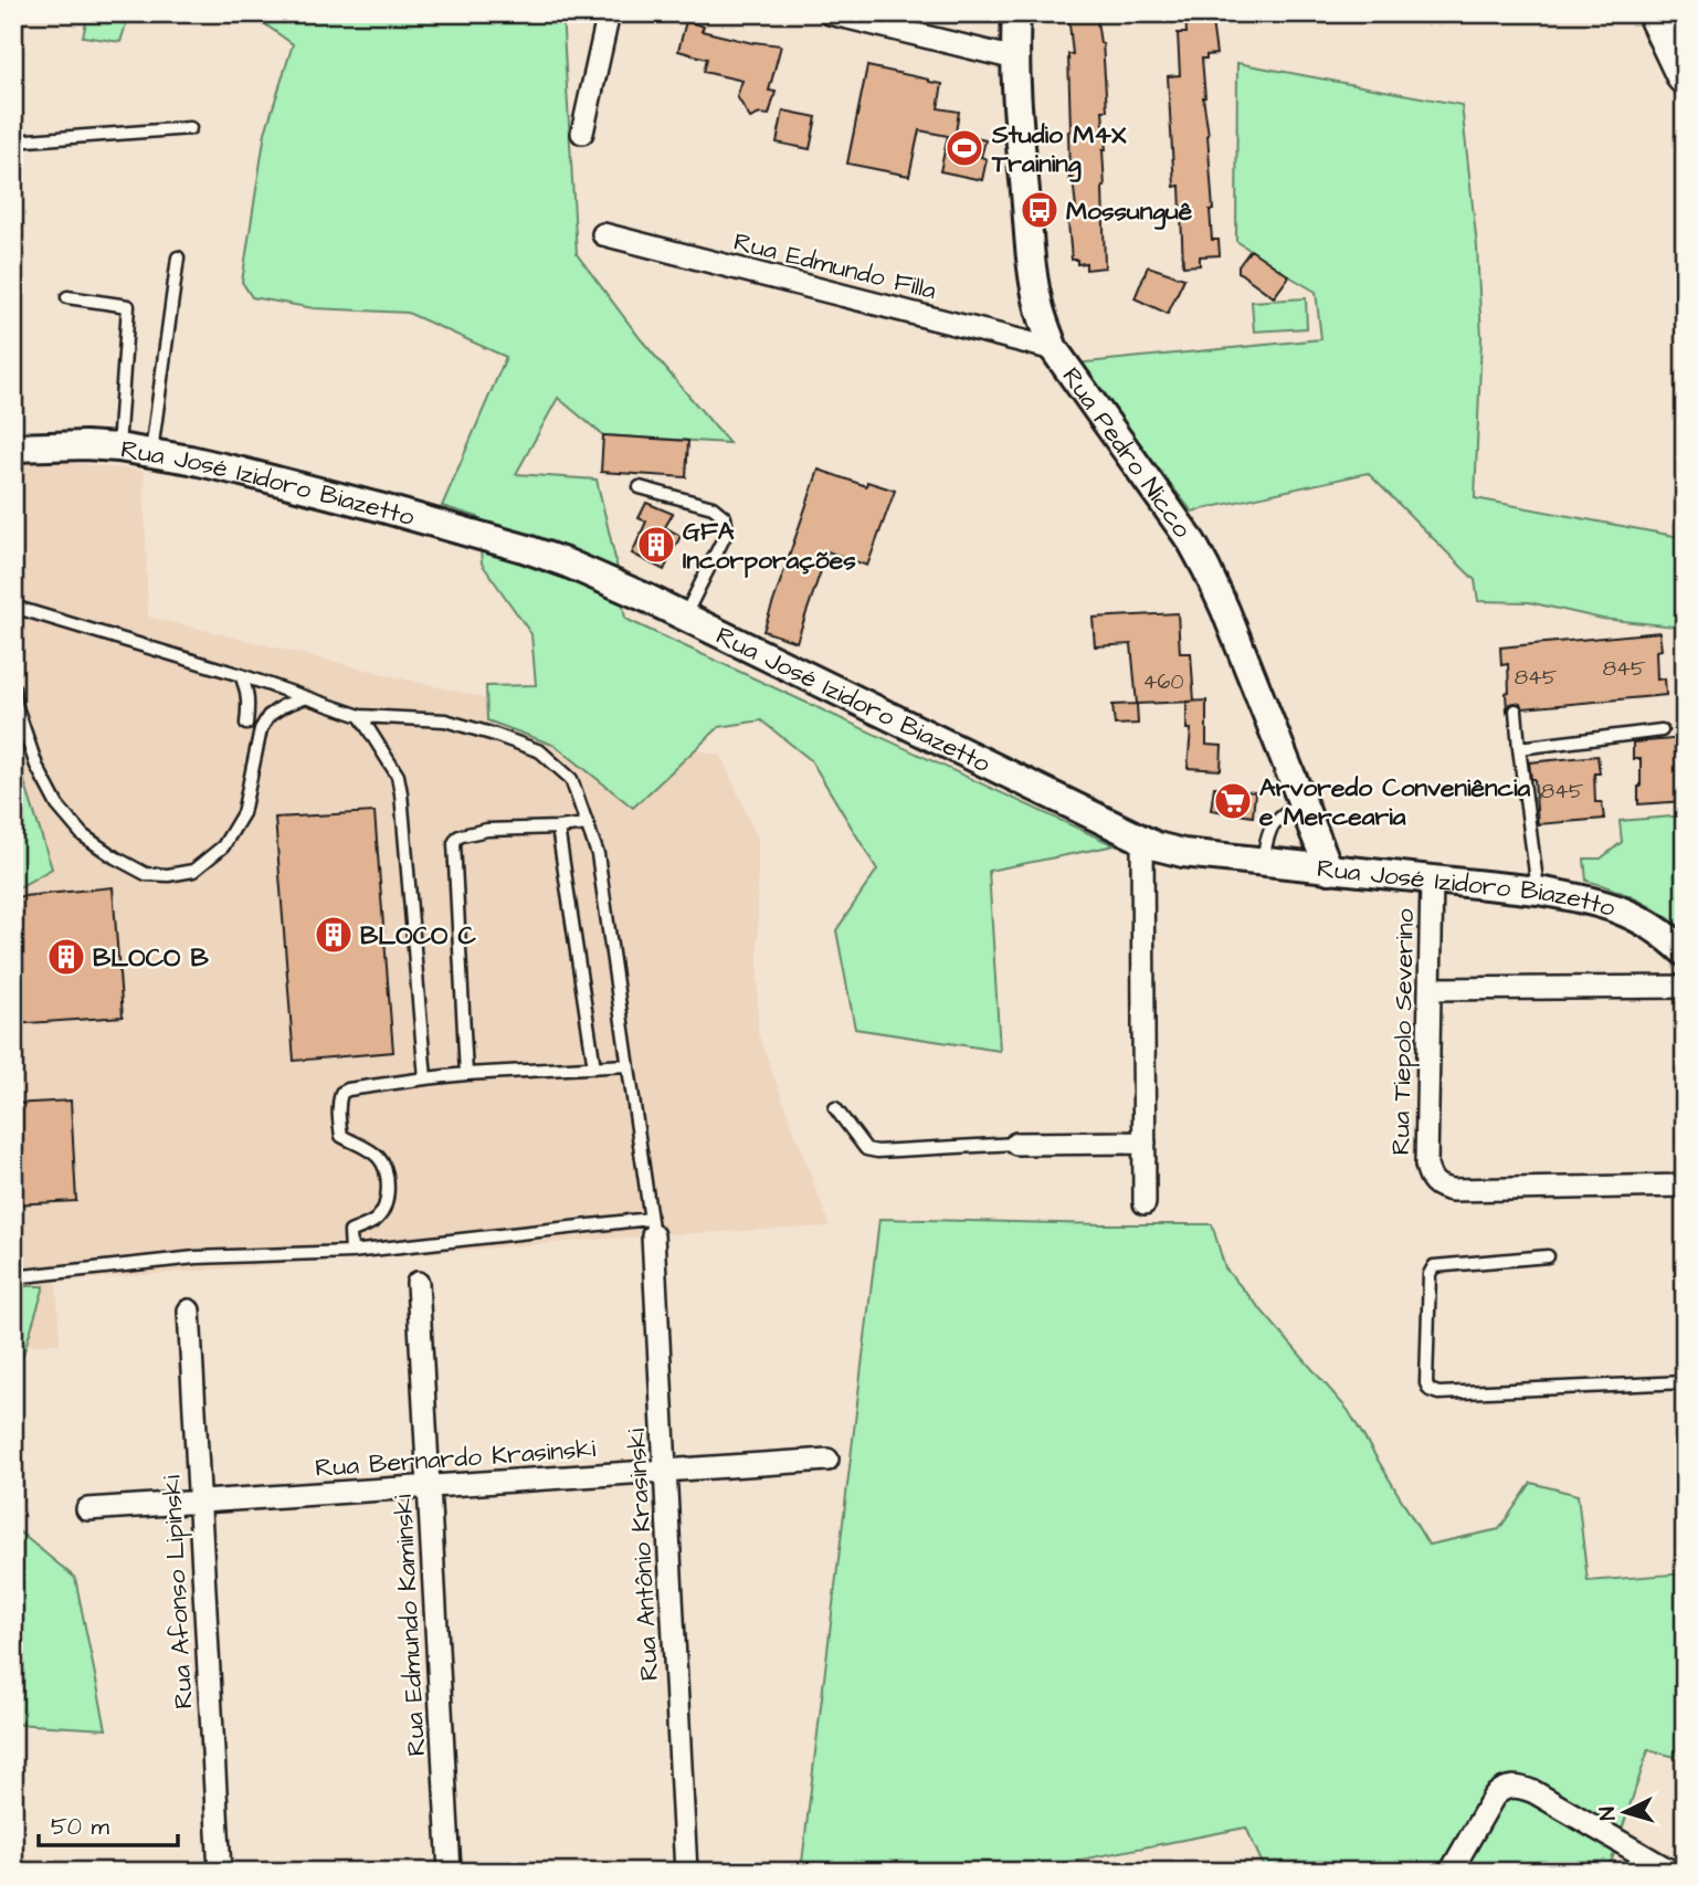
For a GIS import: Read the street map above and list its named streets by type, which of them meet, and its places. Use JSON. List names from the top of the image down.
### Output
{
  "streets": {
    "street": [
      "Rua Edmundo Filla",
      "Rua Pedro Nicco",
      "Rua José Izidoro Biazetto",
      "Rua Tiepolo Severino",
      "Rua Bernardo Krasinski",
      "Rua Antônio Krasinski",
      "Rua Afonso Lipinski",
      "Rua Edmundo Kaminski"
    ]
  },
  "crossings": [
    ["Rua Edmundo Filla", "Rua Pedro Nicco"],
    ["Rua Pedro Nicco", "Rua José Izidoro Biazetto"],
    ["Rua José Izidoro Biazetto", "Rua Tiepolo Severino"],
    ["Rua Bernardo Krasinski", "Rua Antônio Krasinski"],
    ["Rua Bernardo Krasinski", "Rua Afonso Lipinski"],
    ["Rua Bernardo Krasinski", "Rua Edmundo Kaminski"]
  ],
  "places": {
    "sports": ["Studio M4X Training"],
    "bus stop": ["Mossunguê"],
    "building": ["GFA Incorporações", "BLOCO C", "BLOCO B"],
    "supermarket": ["Arvoredo Conveniência e Mercearia"]
  },
  "house_numbers": [
    "845",
    "845",
    "460",
    "845"
  ],
  "scale_bar": "50 m",
  "north": "left"
}
